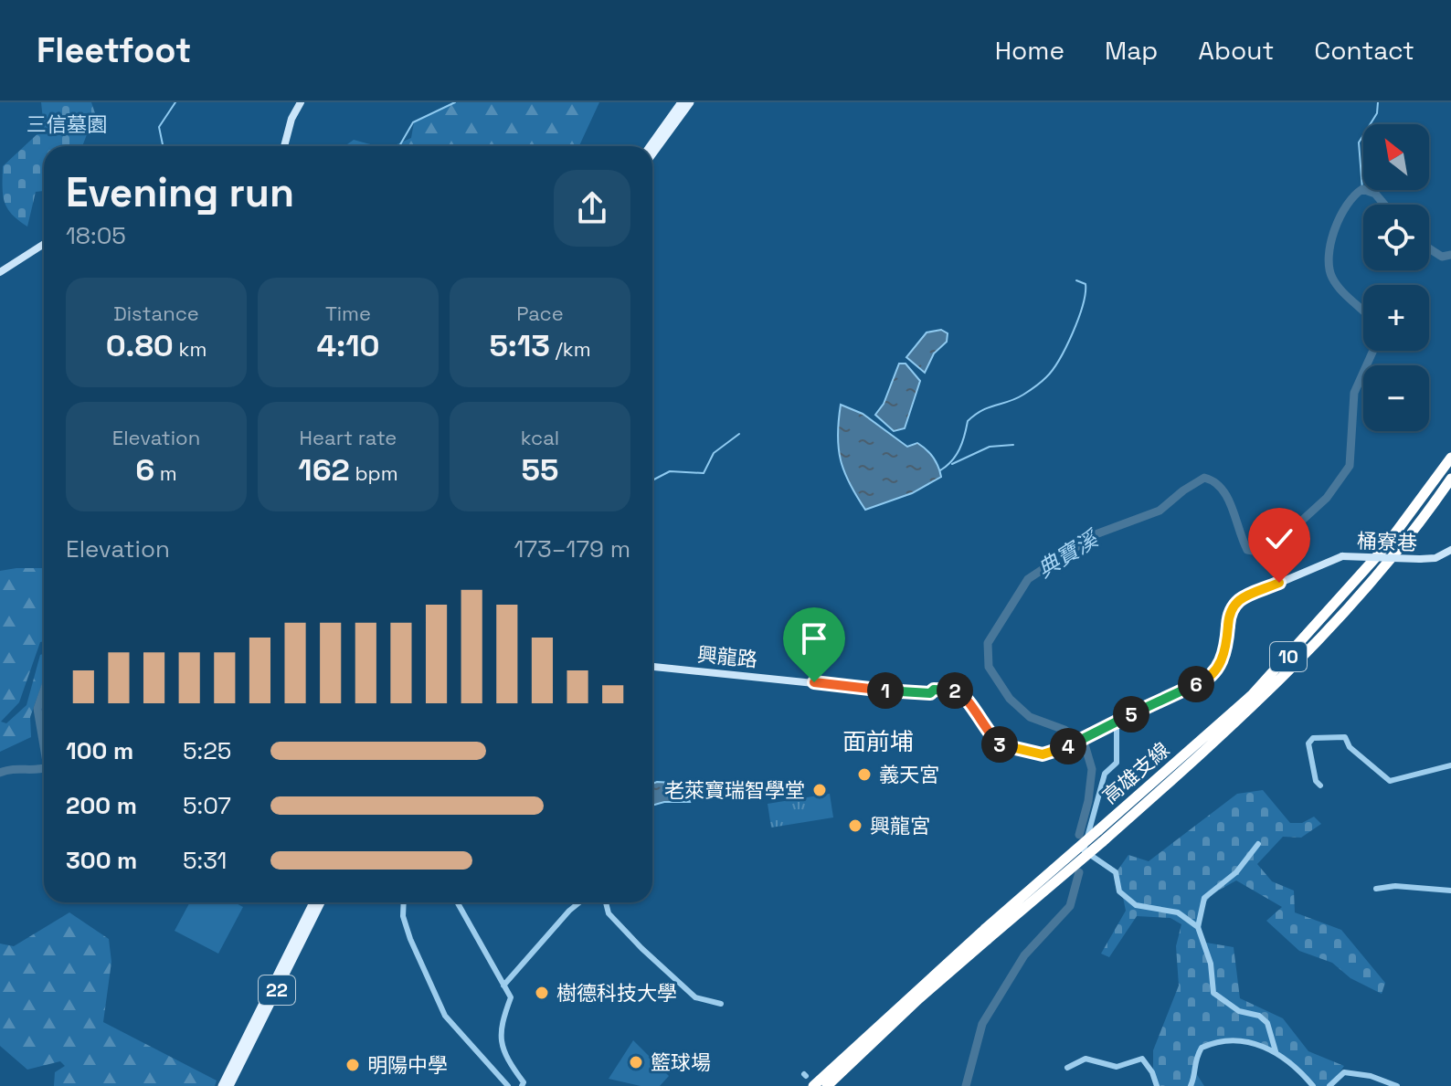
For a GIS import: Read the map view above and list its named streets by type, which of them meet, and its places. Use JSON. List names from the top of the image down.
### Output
{
  "streets": {
    "highway": ["10", "高雄支線"],
    "main road": ["22"],
    "street": ["桶寮巷", "興龍路"]
  },
  "crossings": [
    ["桶寮巷", "興龍路"]
  ],
  "districts": ["面前埔"],
  "water": ["典寶溪"],
  "parks": ["三信墓園"],
  "places": [
    "義天宮",
    "老萊寶瑞智學堂",
    "興龍宮",
    "樹德科技大學",
    "籃球場",
    "明陽中學"
  ],
  "north": "top left",
  "page": {
    "header": "Fleetfoot",
    "nav": [
      "Home",
      "Map",
      "About",
      "Contact"
    ],
    "map_buttons": ["+", "−"],
    "heading": ["Evening run", "18:05"],
    "stats": [
      ["Distance", "0.80 km"],
      ["Time", "4:10"],
      ["Pace", "5:13 /km"],
      ["Elevation", "6 m"],
      ["Heart rate", "162 bpm"],
      ["kcal", "55"]
    ],
    "chart": ["Elevation", "173–179 m"],
    "pins": [
      "6",
      "1",
      "2",
      "5",
      "3",
      "4"
    ],
    "list": [
      {
        "name": "100 m",
        "note": "5:25"
      },
      {
        "name": "200 m",
        "note": "5:07"
      },
      {
        "name": "300 m",
        "note": "5:31"
      }
    ]
  }
}
